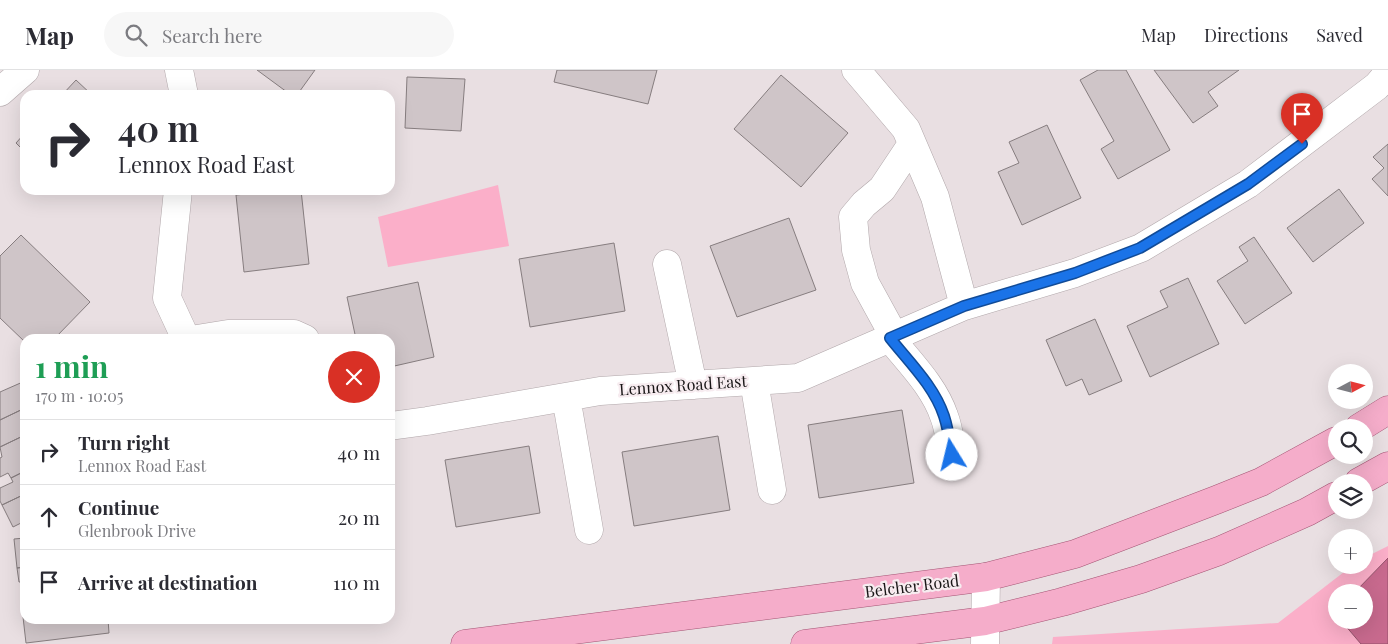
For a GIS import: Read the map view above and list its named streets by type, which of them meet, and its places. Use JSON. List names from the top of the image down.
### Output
{
  "streets": {
    "main road": ["Belcher Road"],
    "street": ["Lennox Road East"]
  },
  "north": "right",
  "page": {
    "header": "Map",
    "search": "Search here",
    "nav": ["Map", "Directions", "Saved"],
    "turn": ["40 m", "Lennox Road East"],
    "heading": ["1 min", "170 m · 10:05"],
    "map_buttons": ["+", "−"],
    "list": [
      {
        "name": "Turn right",
        "note": "Lennox Road East",
        "value": "40 m"
      },
      {
        "name": "Continue",
        "note": "Glenbrook Drive",
        "value": "20 m"
      },
      {
        "name": "Arrive at destination",
        "value": "110 m"
      }
    ]
  }
}
